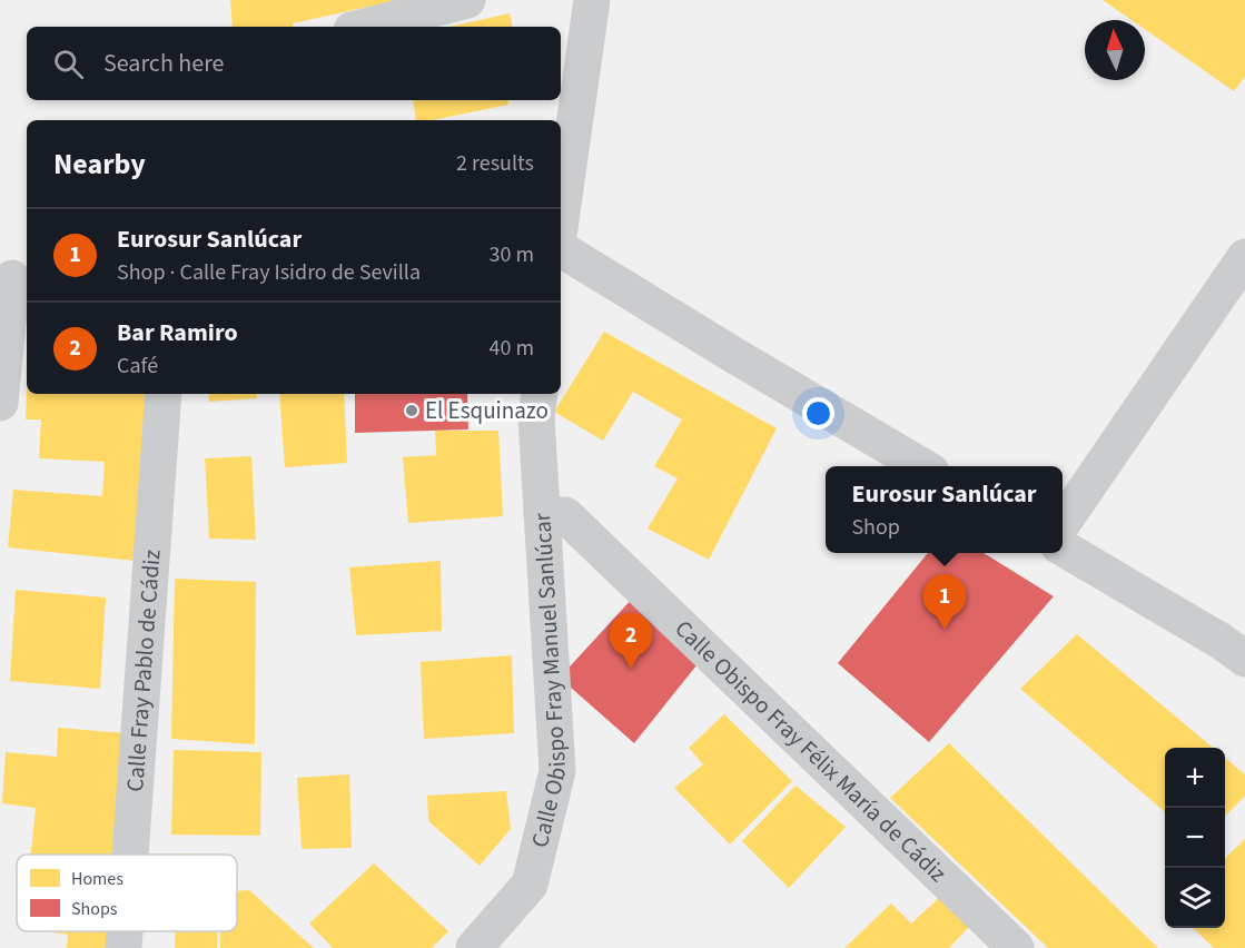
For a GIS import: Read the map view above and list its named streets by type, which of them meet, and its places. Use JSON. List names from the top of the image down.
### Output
{
  "streets": {
    "street": ["Calle Fray Pablo de Cádiz", "Calle Obispo Fray Manuel Sanlúcar", "Calle Obispo Fray Félix María de Cádiz"]
  },
  "crossings": [
    ["Calle Obispo Fray Manuel Sanlúcar", "Calle Obispo Fray Félix María de Cádiz"]
  ],
  "places": ["El Esquinazo"],
  "legend": ["Homes", "Shops"],
  "north": "top",
  "page": {
    "search": "Search here",
    "heading": ["Nearby", "2 results"],
    "list": [
      {
        "mark": "1",
        "name": "Eurosur Sanlúcar",
        "note": "Shop · Calle Fray Isidro de Sevilla",
        "value": "30 m"
      },
      {
        "mark": "2",
        "name": "Bar Ramiro",
        "note": "Café",
        "value": "40 m"
      }
    ],
    "popup": ["Eurosur Sanlúcar", "Shop"],
    "pins": ["1", "2"],
    "map_buttons": ["+", "−"]
  }
}
